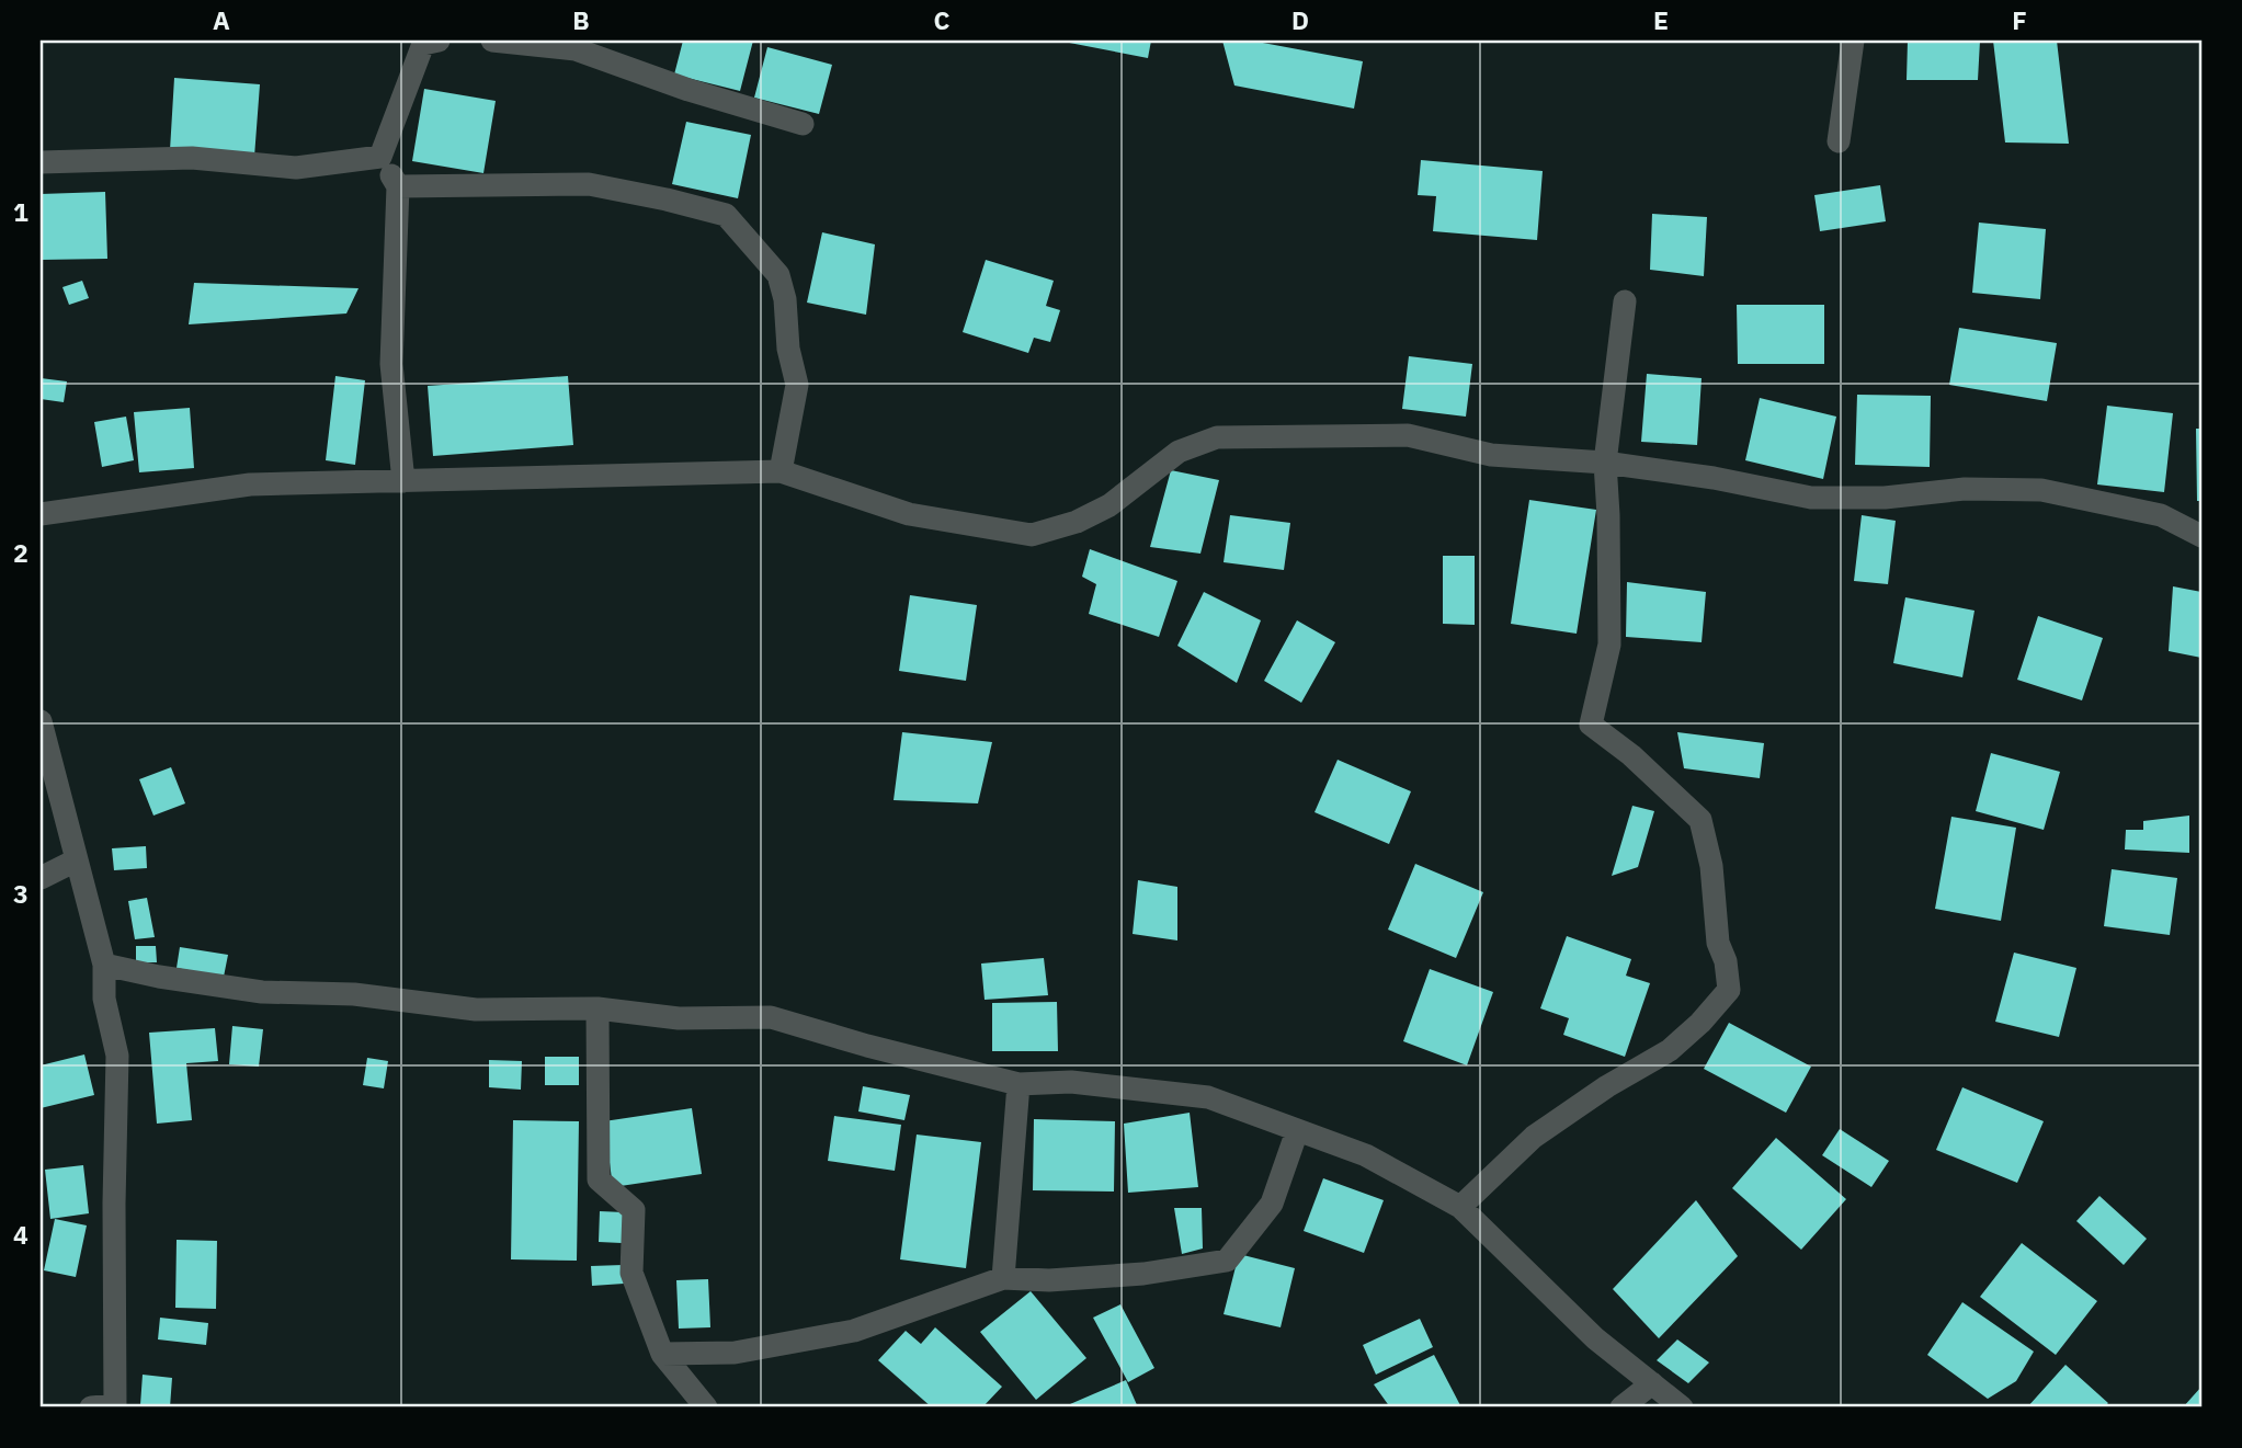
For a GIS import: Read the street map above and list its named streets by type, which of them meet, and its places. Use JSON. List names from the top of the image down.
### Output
{
  "grid": {
    "columns": [
      "A",
      "B",
      "C",
      "D",
      "E",
      "F"
    ],
    "rows": [
      "1",
      "2",
      "3",
      "4"
    ]
  }
}
